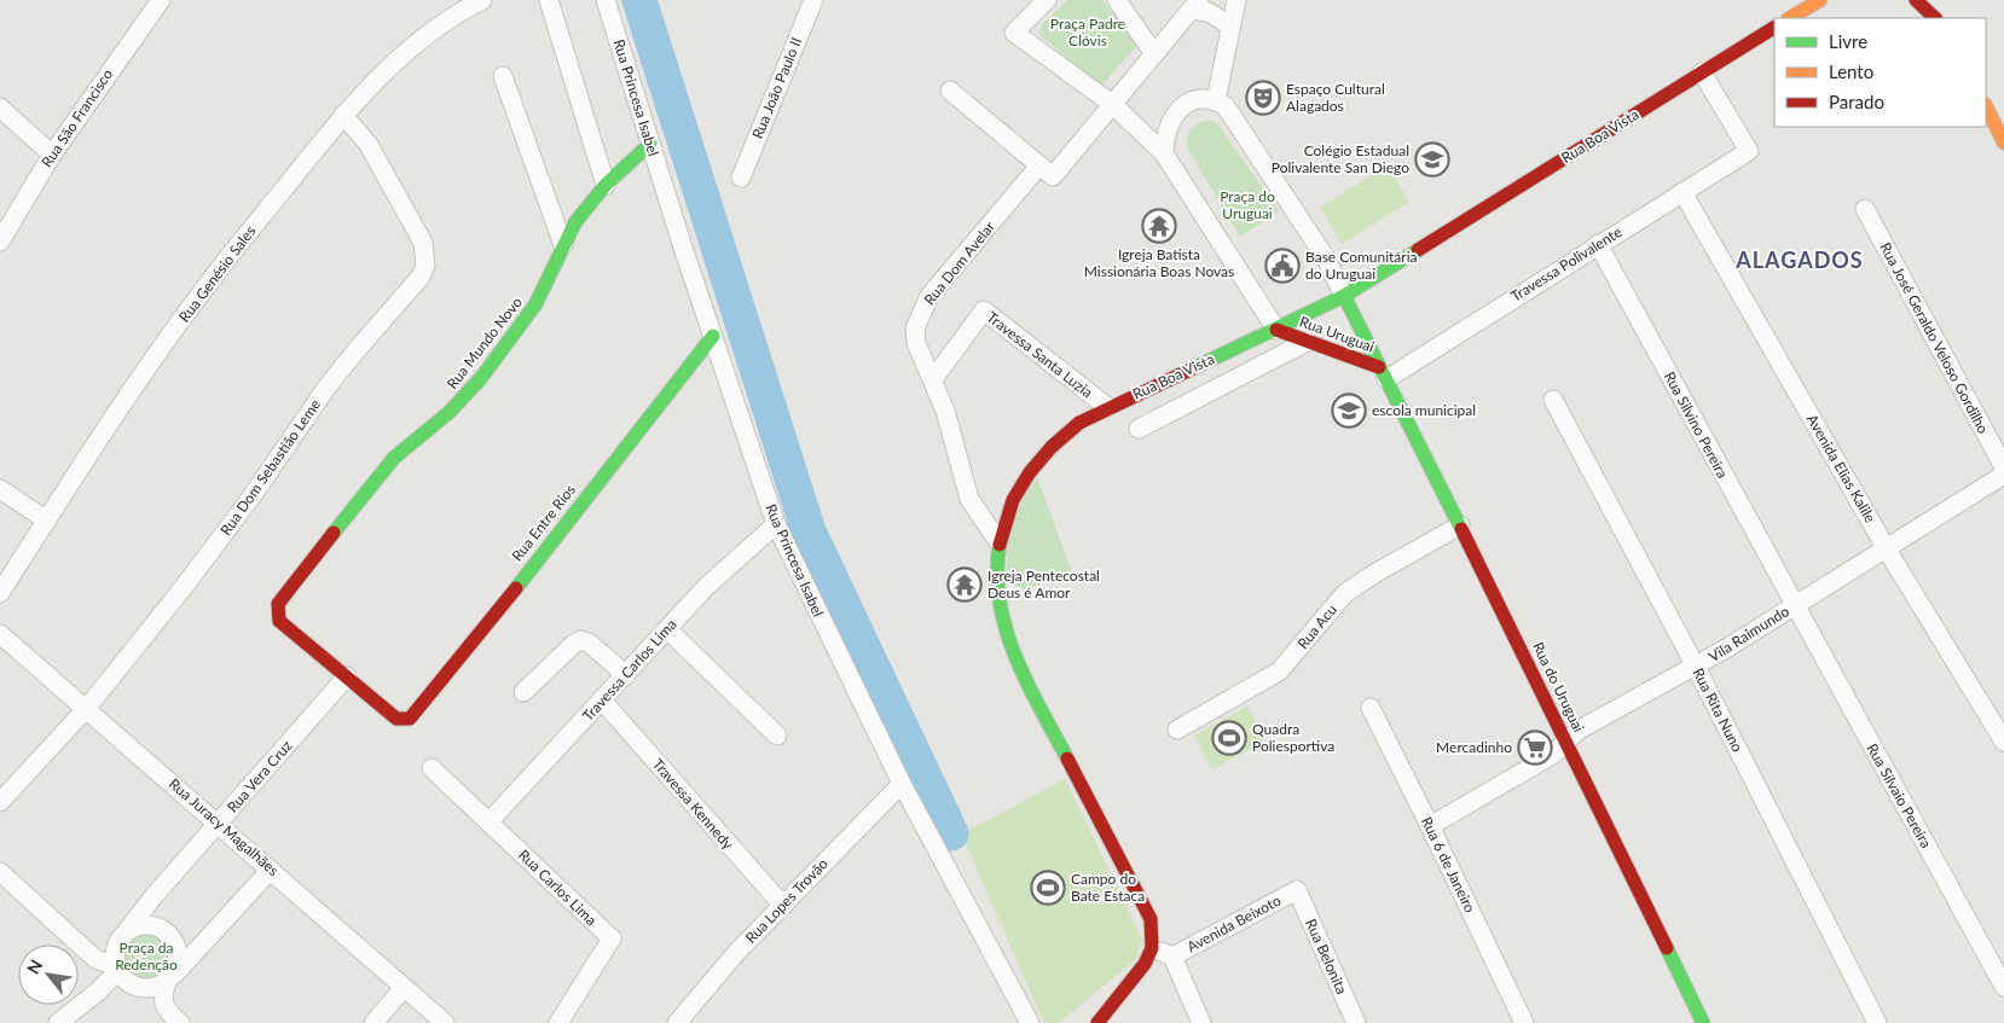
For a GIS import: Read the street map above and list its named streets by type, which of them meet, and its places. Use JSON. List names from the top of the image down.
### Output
{
  "streets": {
    "street": [
      "Rua João Paulo II",
      "Rua Princesa Isabel",
      "Rua São Francisco",
      "Rua Boa Vista",
      "Rua Dom Avelar",
      "Travessa Polivalente",
      "Rua Genésio Sales",
      "Rua Uruguai",
      "Rua José Geraldo Veloso Gordilho",
      "Rua Mundo Novo",
      "Travessa Santa Luzia",
      "Rua Silvino Pereira",
      "Rua Dom Sebastião Leme",
      "Avenida Elias Kalile",
      "Rua Entre Rios",
      "Rua Acu",
      "Vila Raimundo",
      "Travessa Carlos Lima",
      "Rua do Uruguai",
      "Rua Rita Nuno",
      "Rua Vera Cruz",
      "Rua Silvaio Pereira",
      "Travessa Kennedy",
      "Rua Juracy Magalhães",
      "Rua 6 de Janeiro",
      "Rua Carlos Lima",
      "Rua Lopes Trovão",
      "Avenida Beixoto",
      "Rua Belonita"
    ]
  },
  "crossings": [
    ["Rua Princesa Isabel", "Rua Mundo Novo"],
    ["Rua Princesa Isabel", "Rua Entre Rios"],
    ["Rua Princesa Isabel", "Travessa Carlos Lima"],
    ["Rua Princesa Isabel", "Rua Lopes Trovão"],
    ["Rua Boa Vista", "Rua Dom Avelar"],
    ["Rua Boa Vista", "Travessa Polivalente"],
    ["Rua Boa Vista", "Rua Uruguai"],
    ["Rua Boa Vista", "Travessa Santa Luzia"],
    ["Rua Dom Avelar", "Travessa Santa Luzia"],
    ["Travessa Polivalente", "Rua Uruguai"],
    ["Travessa Polivalente", "Rua Silvino Pereira"],
    ["Travessa Polivalente", "Avenida Elias Kalile"],
    ["Travessa Polivalente", "Rua do Uruguai"],
    ["Rua Genésio Sales", "Rua Dom Sebastião Leme"],
    ["Rua Uruguai", "Rua do Uruguai"],
    ["Rua Mundo Novo", "Rua Entre Rios"],
    ["Rua Mundo Novo", "Rua Vera Cruz"],
    ["Rua Silvino Pereira", "Vila Raimundo"],
    ["Rua Silvino Pereira", "Rua Silvaio Pereira"],
    ["Rua Dom Sebastião Leme", "Rua Juracy Magalhães"],
    ["Avenida Elias Kalile", "Vila Raimundo"],
    ["Rua Entre Rios", "Rua Vera Cruz"],
    ["Rua Acu", "Rua do Uruguai"],
    ["Vila Raimundo", "Rua do Uruguai"],
    ["Vila Raimundo", "Rua Rita Nuno"],
    ["Vila Raimundo", "Rua Silvaio Pereira"],
    ["Vila Raimundo", "Rua 6 de Janeiro"],
    ["Travessa Carlos Lima", "Travessa Kennedy"],
    ["Travessa Carlos Lima", "Rua Carlos Lima"],
    ["Rua Vera Cruz", "Rua Juracy Magalhães"],
    ["Travessa Kennedy", "Rua Lopes Trovão"],
    ["Avenida Beixoto", "Rua Belonita"]
  ],
  "districts": ["ALAGADOS"],
  "parks": ["Praça Padre Clóvis", "Praça do Uruguai", "Praça da Redenção"],
  "places": {
    "theatre": ["Espaço Cultural Alagados"],
    "school or university": ["Colégio Estadual Polivalente San Diego", "escola municipal"],
    "temple": ["Igreja Batista Missionária Boas Novas", "Igreja Pentecostal Deus é Amor"],
    "public building": ["Base Comunitária do Uruguai"],
    "sports": ["Quadra Poliesportiva", "Campo do Bate Estaca"],
    "supermarket": ["Mercadinho"]
  },
  "legend": ["Livre", "Lento", "Parado"],
  "north": "top left"
}
